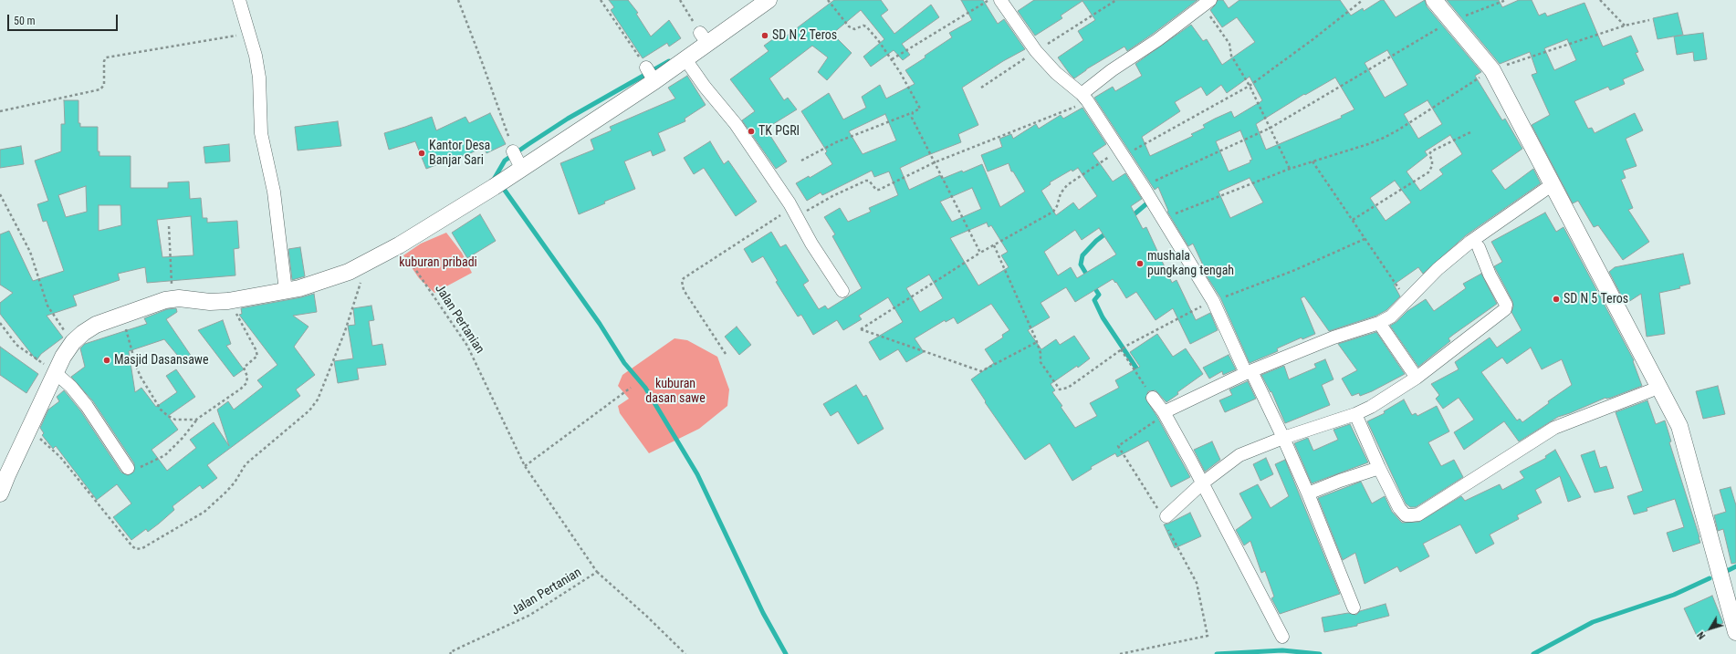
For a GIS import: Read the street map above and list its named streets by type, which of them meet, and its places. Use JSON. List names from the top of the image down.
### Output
{
  "streets": {
    "path": ["Jalan Pertanian"]
  },
  "parks": ["kuburan pribadi", "kuburan dasan sawe"],
  "places": [
    "SD N 2 Teros",
    "TK PGRI",
    "Kantor Desa Banjar Sari",
    "mushala pungkang tengah",
    "SD N 5 Teros",
    "Masjid Dasansawe"
  ],
  "scale_bar": "50 m",
  "north": "bottom left"
}
